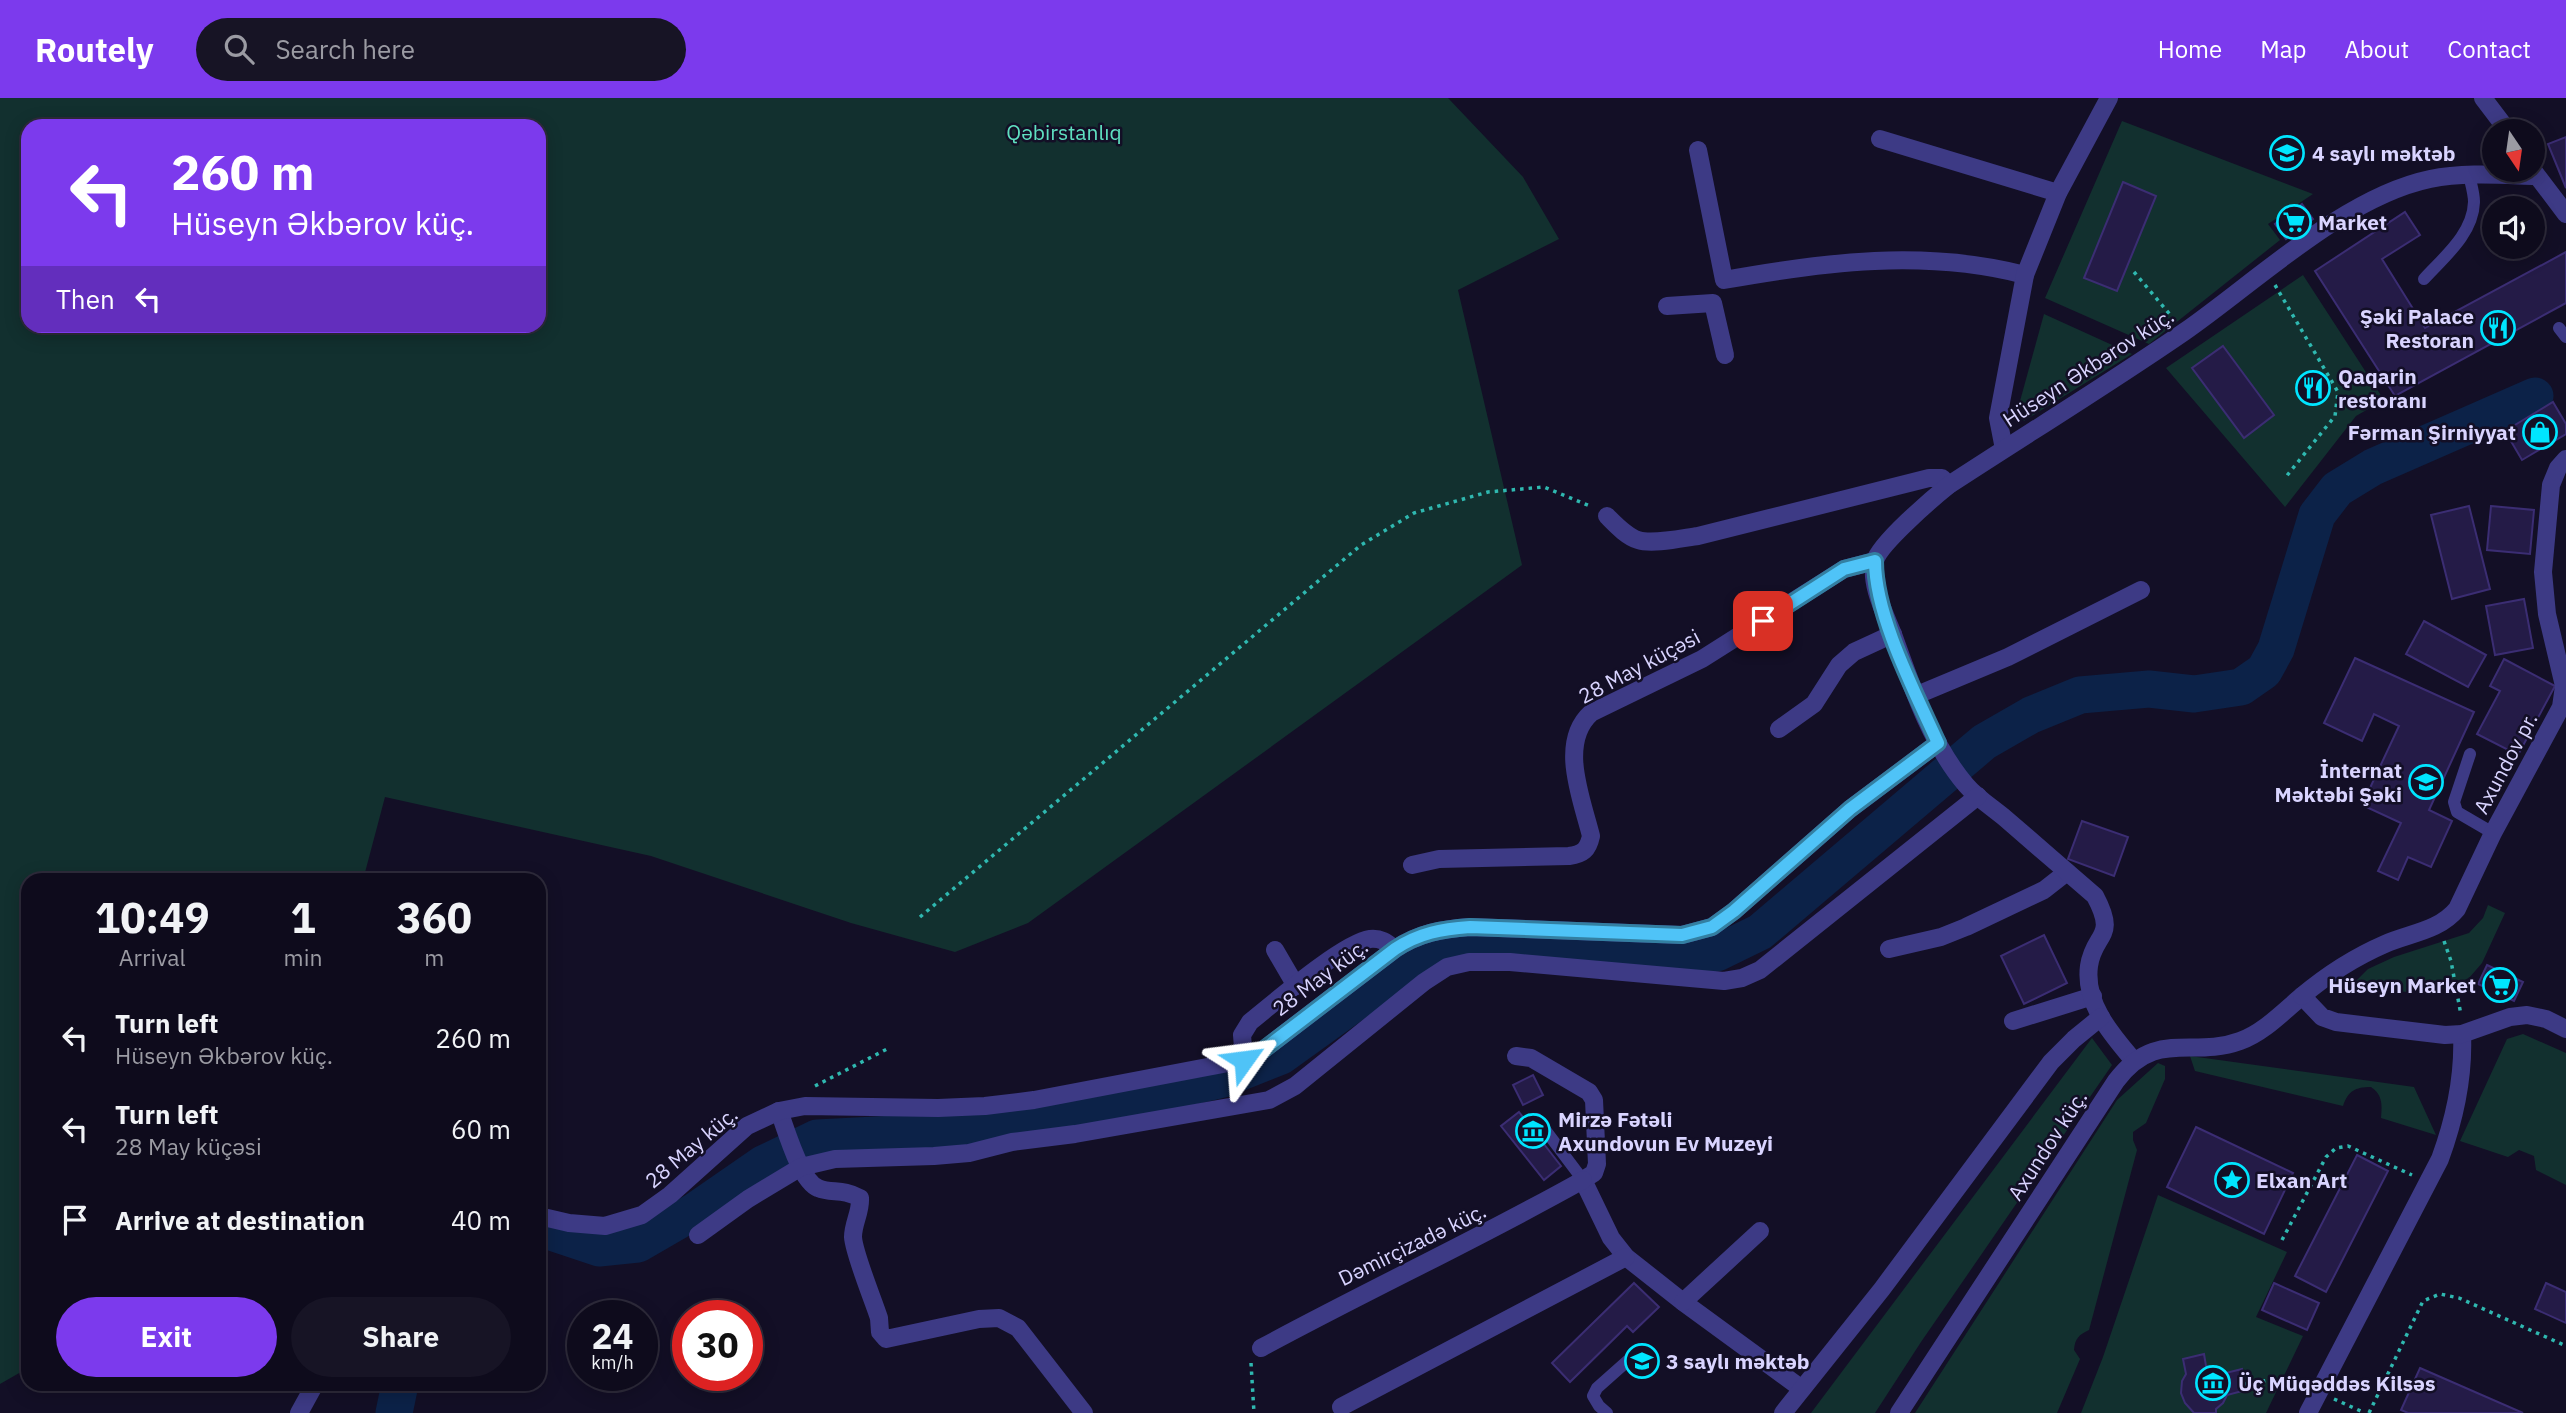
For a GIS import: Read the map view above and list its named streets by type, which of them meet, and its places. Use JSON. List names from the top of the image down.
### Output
{
  "streets": {
    "street": [
      "Hüseyn Əkbərov küç.",
      "28 May küçəsi",
      "Axundov pr.",
      "28 May küç.",
      "Axundov küç.",
      "Dəmirçizadə küç."
    ]
  },
  "crossings": [
    ["Hüseyn Əkbərov küç.", "28 May küçəsi"],
    ["Axundov pr.", "Axundov küç."]
  ],
  "parks": ["Qəbirstanlıq"],
  "places": {
    "school or university": ["4 saylı məktəb", "İnternat Məktəbi Şəki", "3 saylı məktəb"],
    "supermarket": ["Market", "Hüseyn Market"],
    "restaurant": ["Şəki Palace Restoran", "Qaqarin restoranı"],
    "shop": ["Fərman Şirniyyat"],
    "museum": ["Mirzə Fətəli Axundovun Ev Muzeyi", "Üç Müqəddəs Kilsəs"],
    "place": ["Elxan Art"]
  },
  "north": "bottom",
  "page": {
    "header": "Routely",
    "search": "Search here",
    "nav": [
      "Home",
      "Map",
      "About",
      "Contact"
    ],
    "turn": ["260 m", "Hüseyn Əkbərov küç."],
    "then": "Then",
    "eta": [
      "10:49",
      "Arrival",
      "1",
      "min",
      "360",
      "m"
    ],
    "list": [
      {
        "name": "Turn left",
        "note": "Hüseyn Əkbərov küç.",
        "value": "260 m"
      },
      {
        "name": "Turn left",
        "note": "28 May küçəsi",
        "value": "60 m"
      },
      {
        "name": "Arrive at destination",
        "value": "40 m"
      }
    ],
    "buttons": ["Exit", "Share"],
    "speed": "24 km/h",
    "limit": "30"
  }
}
